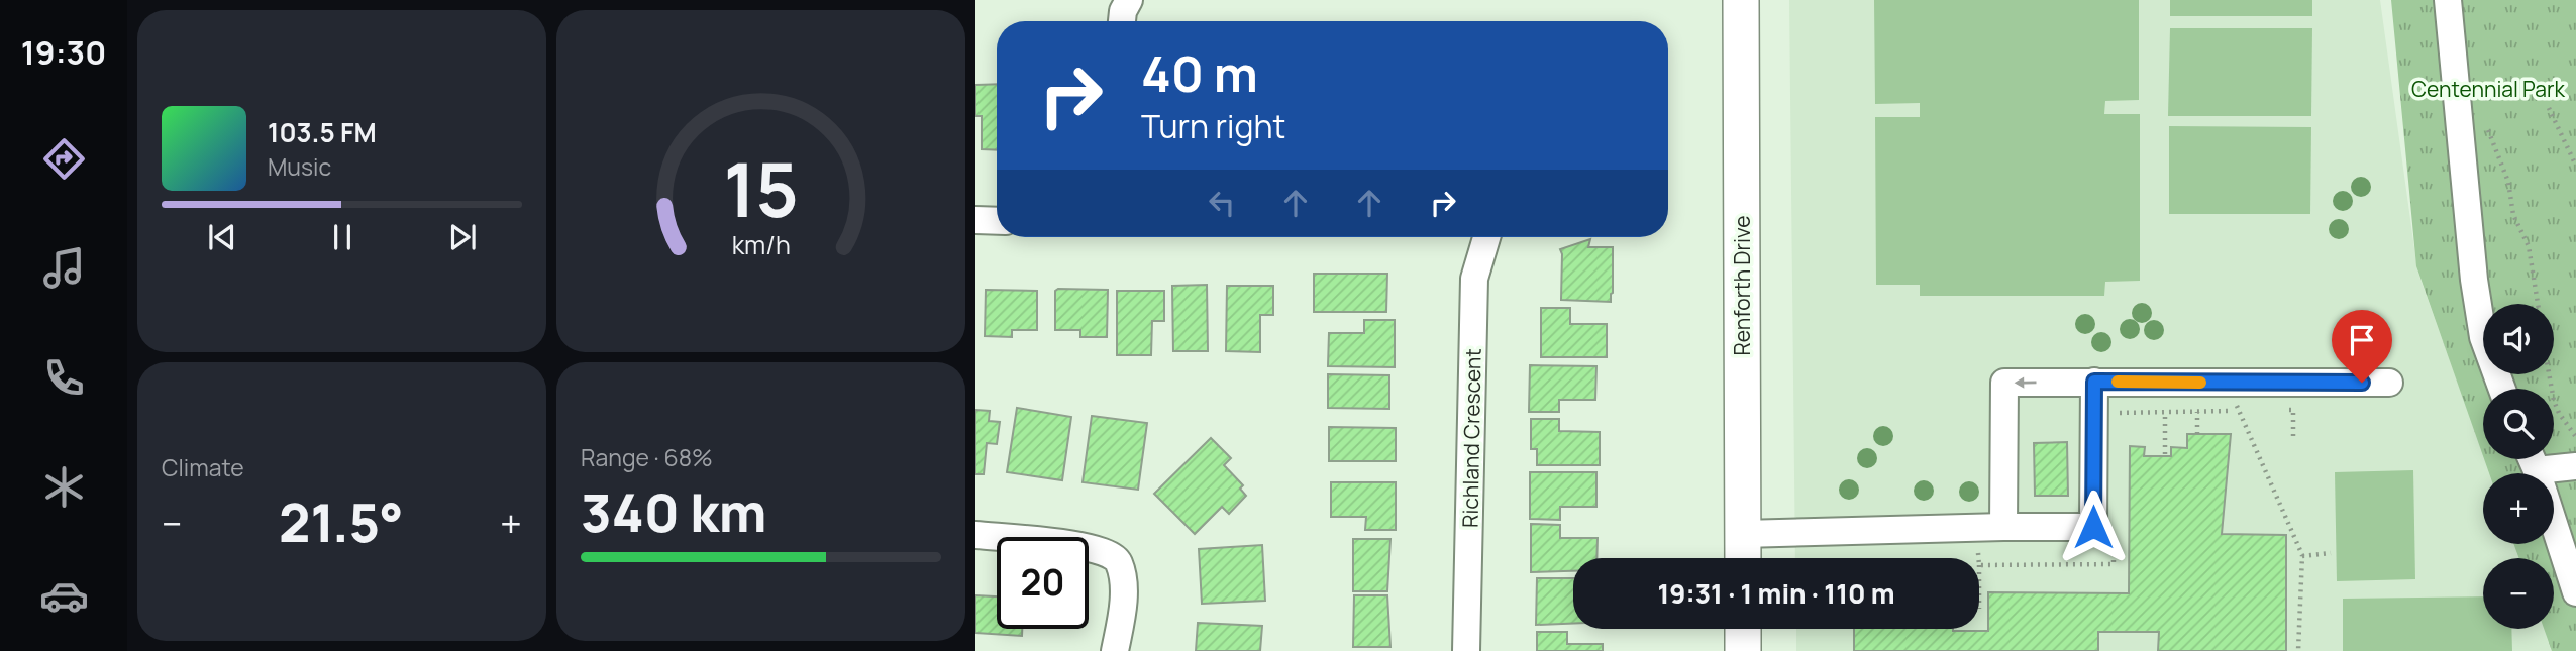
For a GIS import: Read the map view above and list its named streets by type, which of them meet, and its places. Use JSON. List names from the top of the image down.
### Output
{
  "streets": {
    "main road": ["Renforth Drive"],
    "street": ["Richland Crescent"]
  },
  "parks": ["Centennial Park"],
  "page": {
    "tabs": "19:30",
    "turn": ["40 m", "Turn right"],
    "song": ["103.5 FM", "Music"],
    "map_buttons": ["+", "−"],
    "tile": [
      "Climate",
      ["Range · 68%", "340 km"]
    ],
    "heat": ["−", "21.5°", "+"],
    "limit": "20",
    "trip": "19:31 · 1 min · 110 m",
    "gauge": ["15", "km/h"]
  }
}
